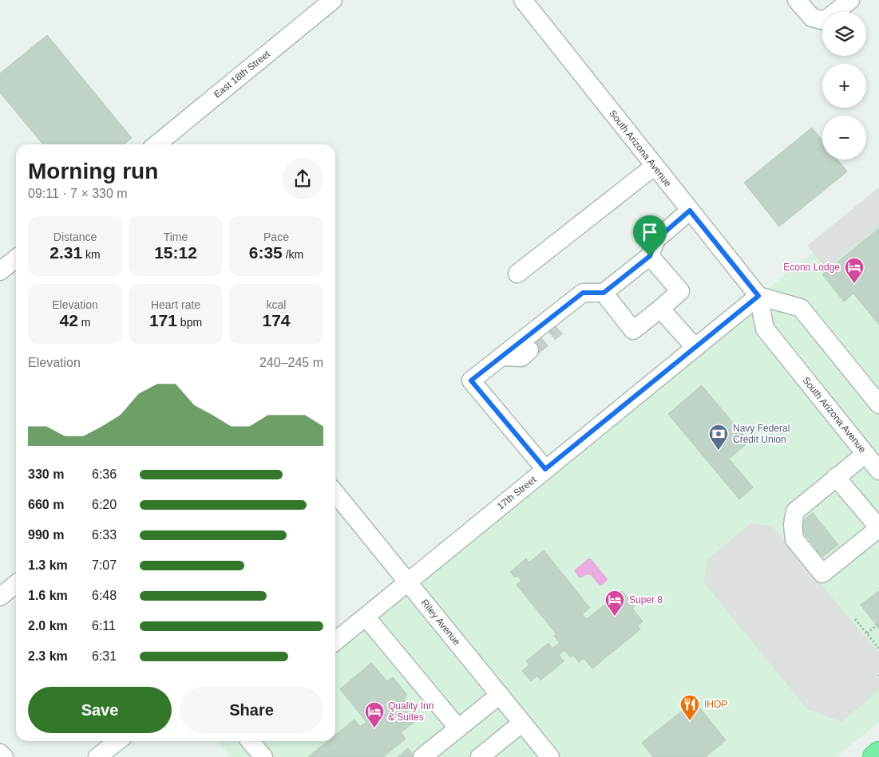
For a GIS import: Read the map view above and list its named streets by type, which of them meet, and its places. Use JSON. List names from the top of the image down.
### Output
{
  "streets": {
    "street": [
      "East 18th Street",
      "South Arizona Avenue",
      "17th Street",
      "Riley Avenue"
    ]
  },
  "crossings": [
    ["South Arizona Avenue", "17th Street"],
    ["17th Street", "Riley Avenue"]
  ],
  "places": {
    "hotel": ["Econo Lodge", "Super 8", "Quality Inn & Suites"],
    "bank": ["Navy Federal Credit Union"],
    "restaurant": ["IHOP"]
  },
  "page": {
    "map_buttons": ["+", "−"],
    "heading": ["Morning run", "09:11 · 7 × 330 m"],
    "stats": [
      ["Distance", "2.31 km"],
      ["Time", "15:12"],
      ["Pace", "6:35 /km"],
      ["Elevation", "42 m"],
      ["Heart rate", "171 bpm"],
      ["kcal", "174"]
    ],
    "chart": ["Elevation", "240–245 m"],
    "list": [
      {
        "name": "330 m",
        "note": "6:36"
      },
      {
        "name": "660 m",
        "note": "6:20"
      },
      {
        "name": "990 m",
        "note": "6:33"
      },
      {
        "name": "1.3 km",
        "note": "7:07"
      },
      {
        "name": "1.6 km",
        "note": "6:48"
      },
      {
        "name": "2.0 km",
        "note": "6:11"
      },
      {
        "name": "2.3 km",
        "note": "6:31"
      }
    ],
    "buttons": ["Save", "Share"]
  }
}
